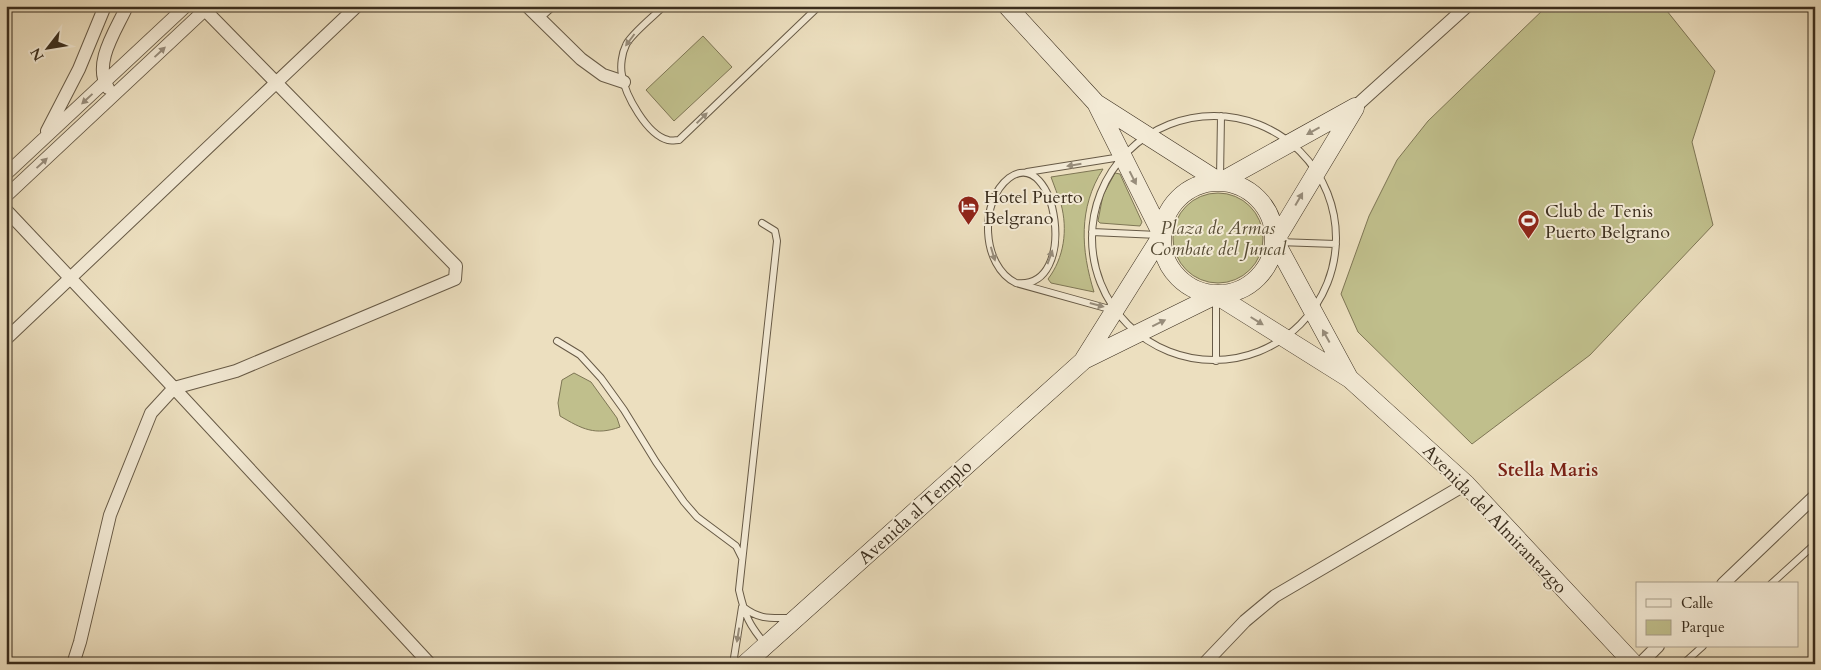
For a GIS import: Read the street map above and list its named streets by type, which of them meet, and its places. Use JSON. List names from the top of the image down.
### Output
{
  "streets": {
    "street": ["Avenida al Templo", "Avenida del Almirantazgo"]
  },
  "districts": ["Stella Maris"],
  "parks": ["Plaza de Armas Combate del Juncal"],
  "places": {
    "hotel": ["Hotel Puerto Belgrano"],
    "sports": ["Club de Tenis Puerto Belgrano"]
  },
  "legend": ["Calle", "Parque"],
  "north": "bottom left"
}
